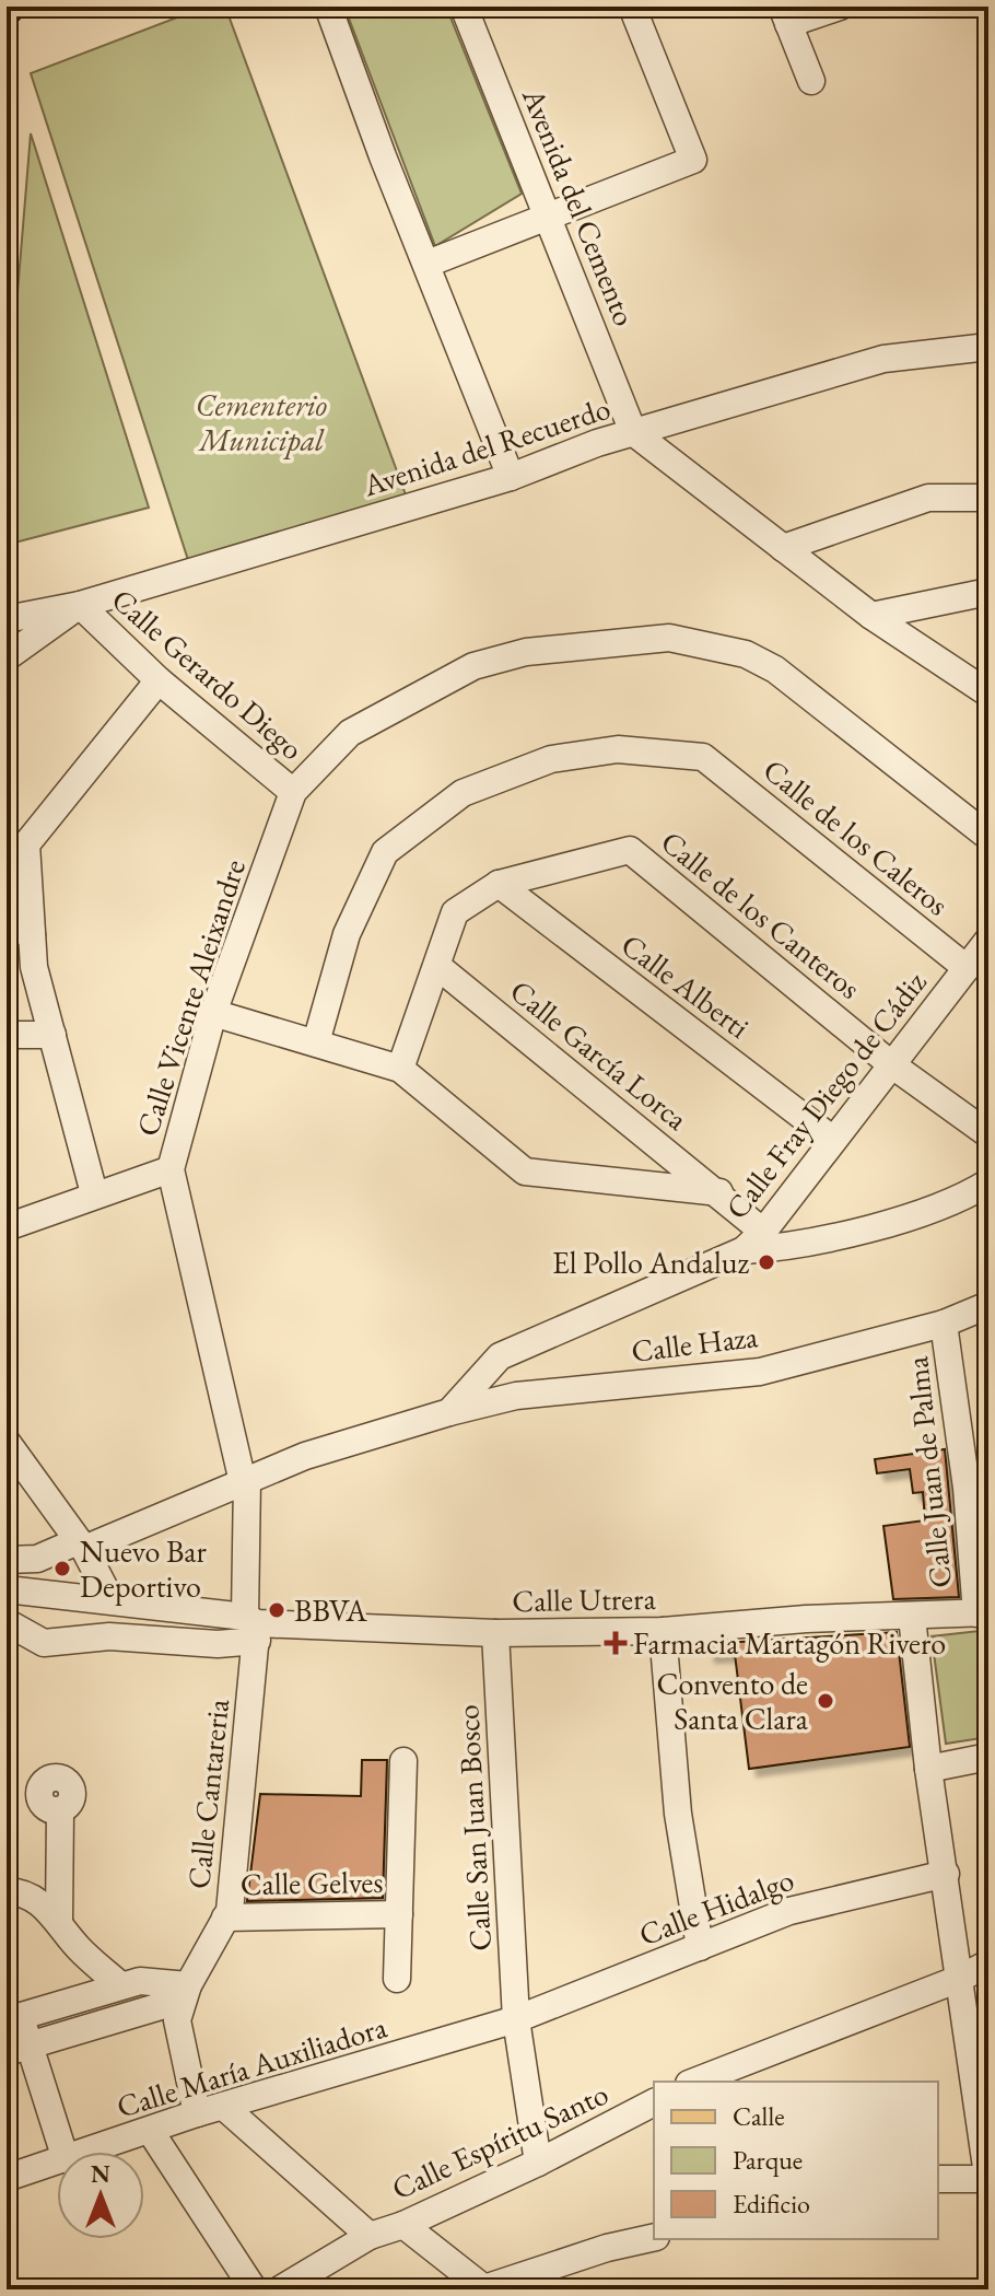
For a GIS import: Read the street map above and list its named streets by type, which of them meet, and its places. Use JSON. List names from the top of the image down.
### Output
{
  "streets": {
    "street": [
      "Avenida del Cemento",
      "Avenida del Recuerdo",
      "Calle Gerardo Diego",
      "Calle de los Caleros",
      "Calle de los Canteros",
      "Calle Alberti",
      "Calle Vicente Aleixandre",
      "Calle García Lorca",
      "Calle Fray Diego de Cádiz",
      "Calle Haza",
      "Calle Juan de Palma",
      "Calle Utrera",
      "Calle Cantareria",
      "Calle San Juan Bosco",
      "Calle Gelves",
      "Calle Hidalgo",
      "Calle María Auxiliadora",
      "Calle Espíritu Santo"
    ]
  },
  "crossings": [
    ["Avenida del Cemento", "Avenida del Recuerdo"],
    ["Avenida del Recuerdo", "Calle Gerardo Diego"],
    ["Calle Gerardo Diego", "Calle Vicente Aleixandre"],
    ["Calle de los Caleros", "Calle Fray Diego de Cádiz"],
    ["Calle de los Canteros", "Calle Alberti"],
    ["Calle de los Canteros", "Calle Fray Diego de Cádiz"],
    ["Calle Alberti", "Calle Fray Diego de Cádiz"],
    ["Calle Vicente Aleixandre", "Calle Utrera"],
    ["Calle Vicente Aleixandre", "Calle Cantareria"],
    ["Calle García Lorca", "Calle Fray Diego de Cádiz"],
    ["Calle Fray Diego de Cádiz", "Calle Haza"],
    ["Calle Haza", "Calle Juan de Palma"],
    ["Calle Juan de Palma", "Calle Utrera"],
    ["Calle Utrera", "Calle Cantareria"],
    ["Calle Utrera", "Calle San Juan Bosco"],
    ["Calle Cantareria", "Calle Gelves"],
    ["Calle Cantareria", "Calle María Auxiliadora"],
    ["Calle San Juan Bosco", "Calle Hidalgo"],
    ["Calle San Juan Bosco", "Calle María Auxiliadora"],
    ["Calle San Juan Bosco", "Calle Espíritu Santo"],
    ["Calle Hidalgo", "Calle María Auxiliadora"]
  ],
  "parks": ["Cementerio Municipal"],
  "places": {
    "other": [
      "El Pollo Andaluz",
      "Nuevo Bar Deportivo",
      "BBVA",
      "Convento de Santa Clara"
    ],
    "health": ["Farmacia Martagón Rivero"]
  },
  "legend": ["Calle", "Parque", "Edificio"],
  "north": "top"
}
